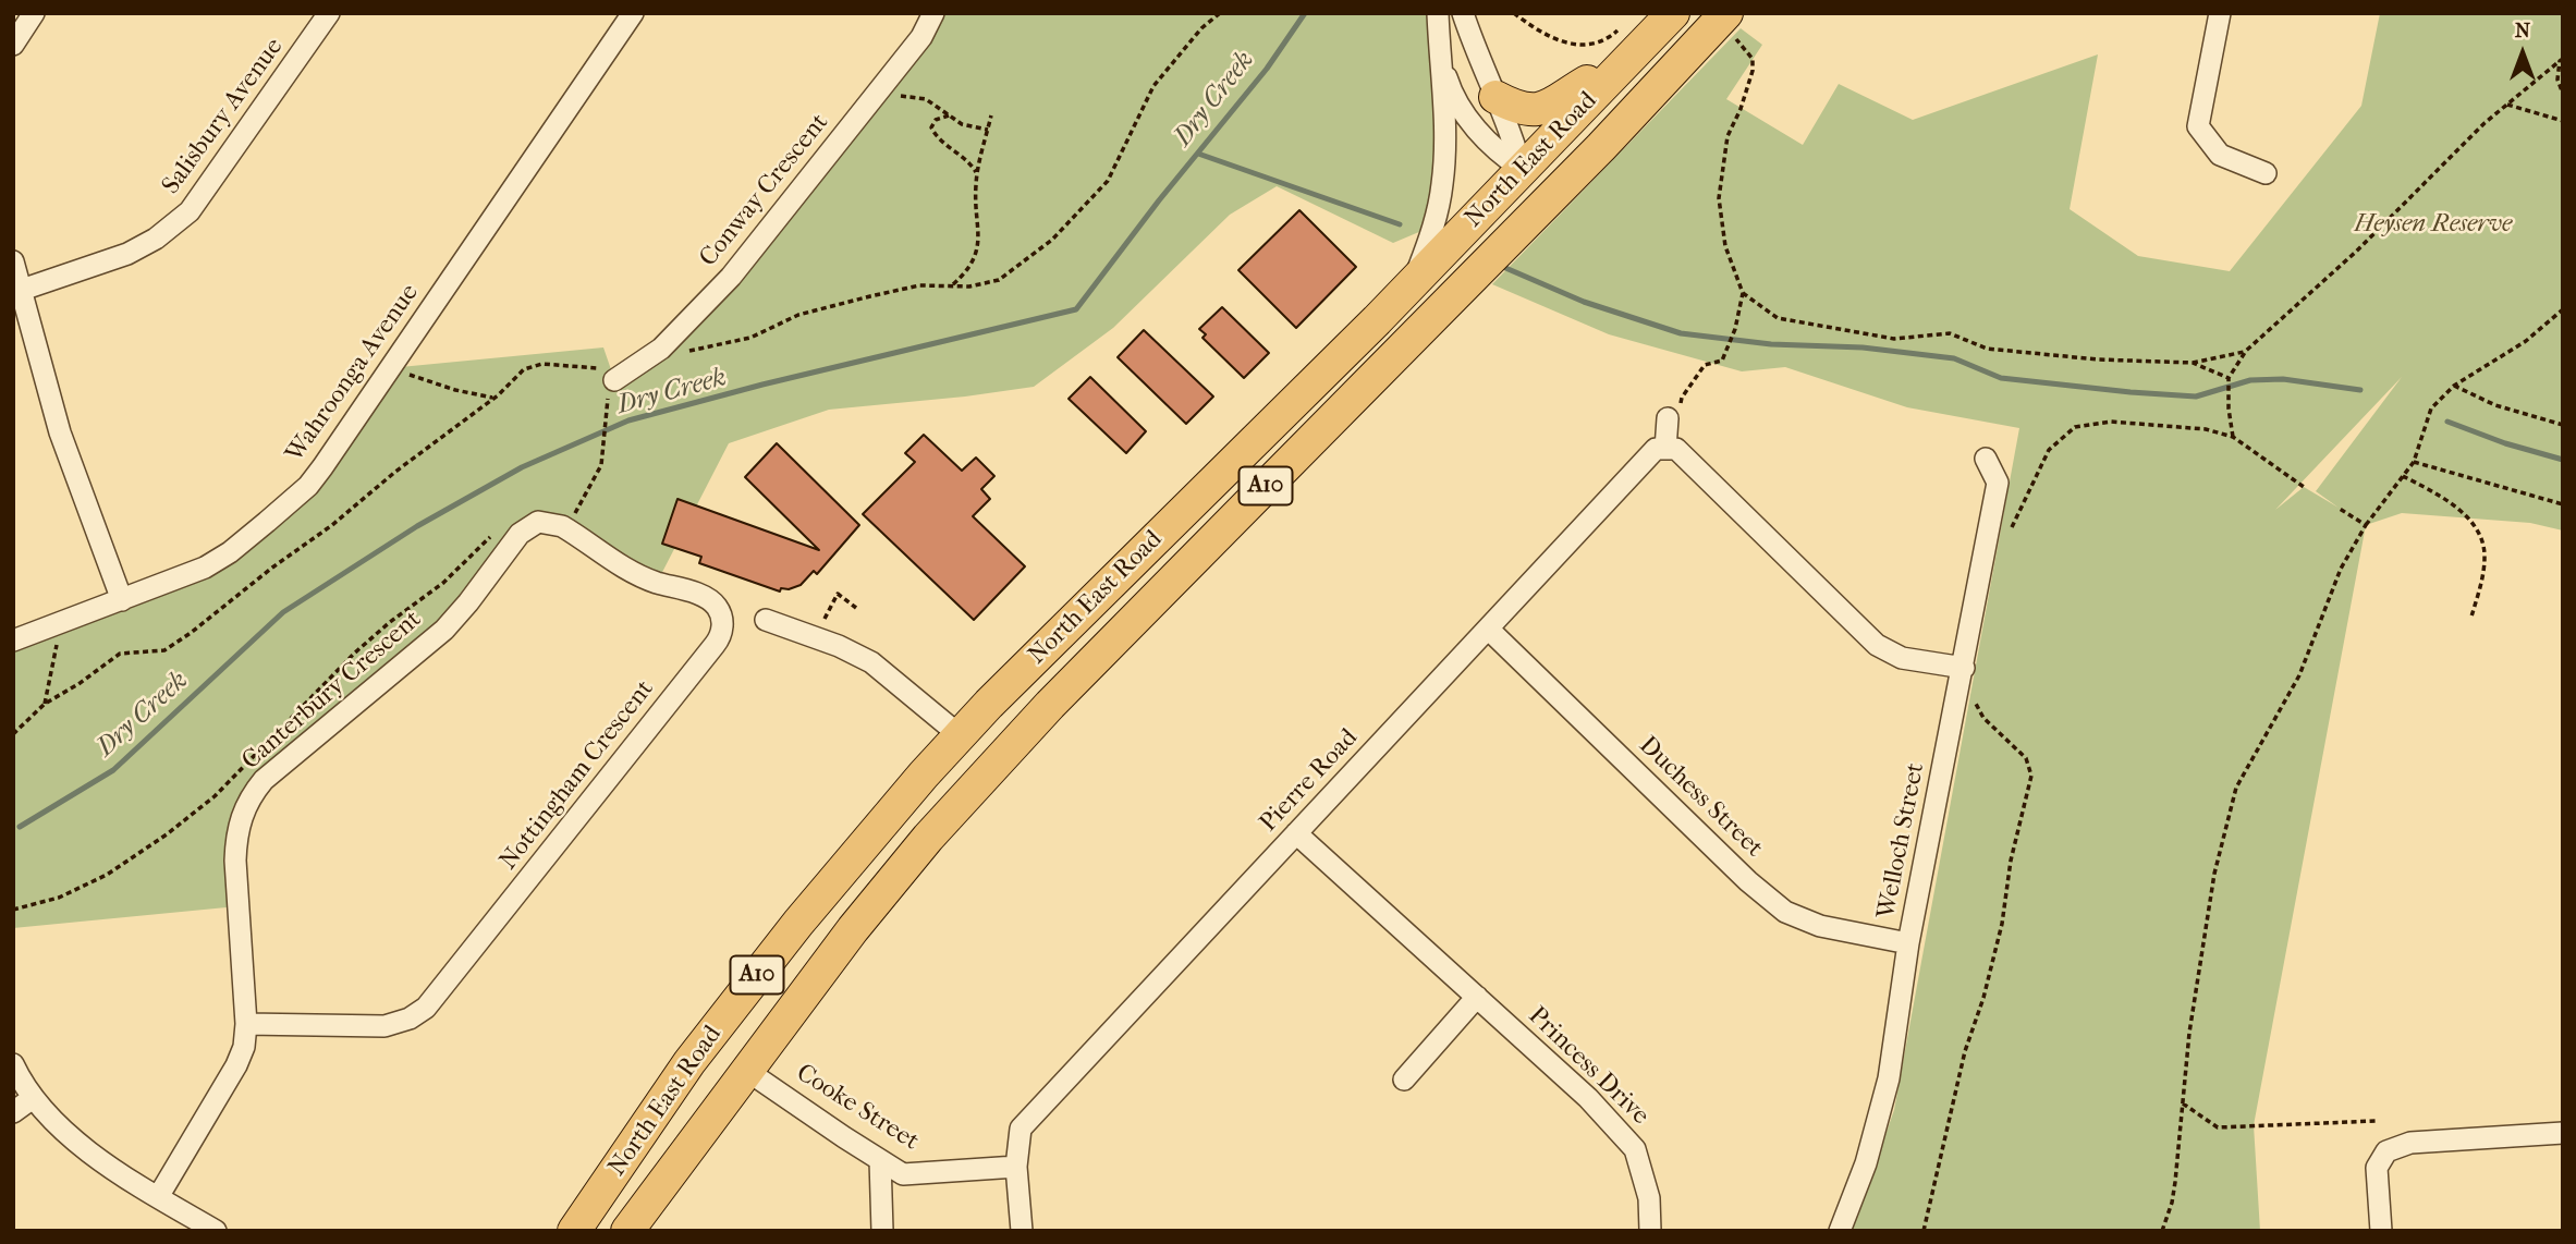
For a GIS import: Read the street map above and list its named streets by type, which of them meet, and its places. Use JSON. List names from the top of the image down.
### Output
{
  "streets": {
    "highway": ["North East Road", "A10"],
    "street": [
      "Salisbury Avenue",
      "Conway Crescent",
      "Wahroonga Avenue",
      "Canterbury Crescent",
      "Nottingham Crescent",
      "Pierre Road",
      "Duchess Street",
      "Welloch Street",
      "Princess Drive",
      "Cooke Street"
    ]
  },
  "crossings": [
    ["North East Road", "Cooke Street"],
    ["Canterbury Crescent", "Nottingham Crescent"],
    ["Pierre Road", "Duchess Street"],
    ["Pierre Road", "Princess Drive"],
    ["Pierre Road", "Cooke Street"],
    ["Duchess Street", "Welloch Street"]
  ],
  "water": ["Dry Creek"],
  "parks": ["Heysen Reserve"],
  "north": "top"
}
